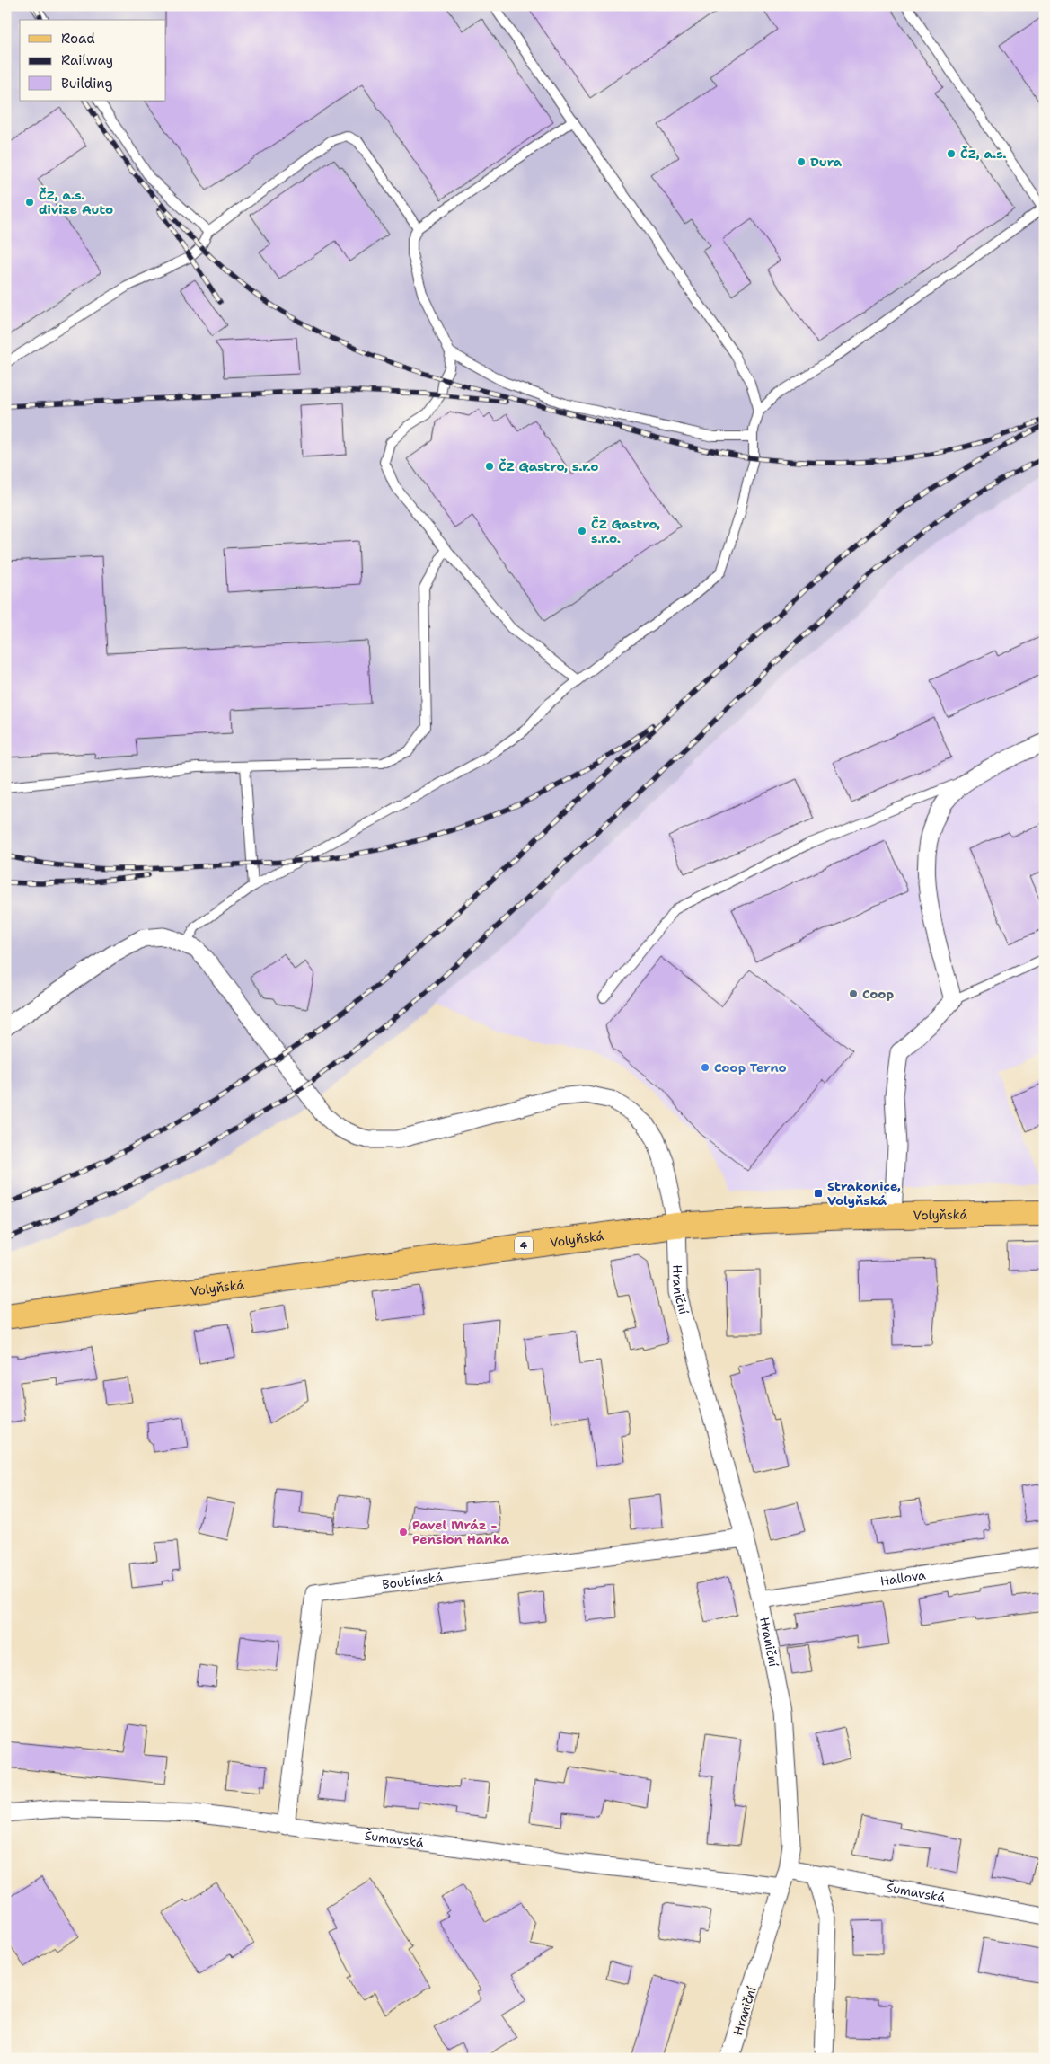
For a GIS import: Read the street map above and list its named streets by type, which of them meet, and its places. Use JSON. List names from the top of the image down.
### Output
{
  "streets": {
    "main road": ["Volyňská", "4"],
    "street": [
      "Hraniční",
      "Hallova",
      "Boubínská",
      "Šumavská"
    ]
  },
  "crossings": [
    ["Volyňská", "Hraniční"],
    ["Hraniční", "Hallova"],
    ["Hraniční", "Boubínská"],
    ["Hraniční", "Šumavská"],
    ["Boubínská", "Šumavská"]
  ],
  "places": {
    "other": [
      "ČZ, a.s.",
      "Dura",
      "ČZ, a.s. divize Auto",
      "ČZ Gastro, s.r.o",
      "ČZ Gastro, s.r.o.",
      "Coop",
      "Coop Terno",
      "Pavel Mráz - Pension Hanka"
    ],
    "transit": ["Strakonice, Volyňská"]
  },
  "legend": ["Road", "Railway", "Building"]
}
